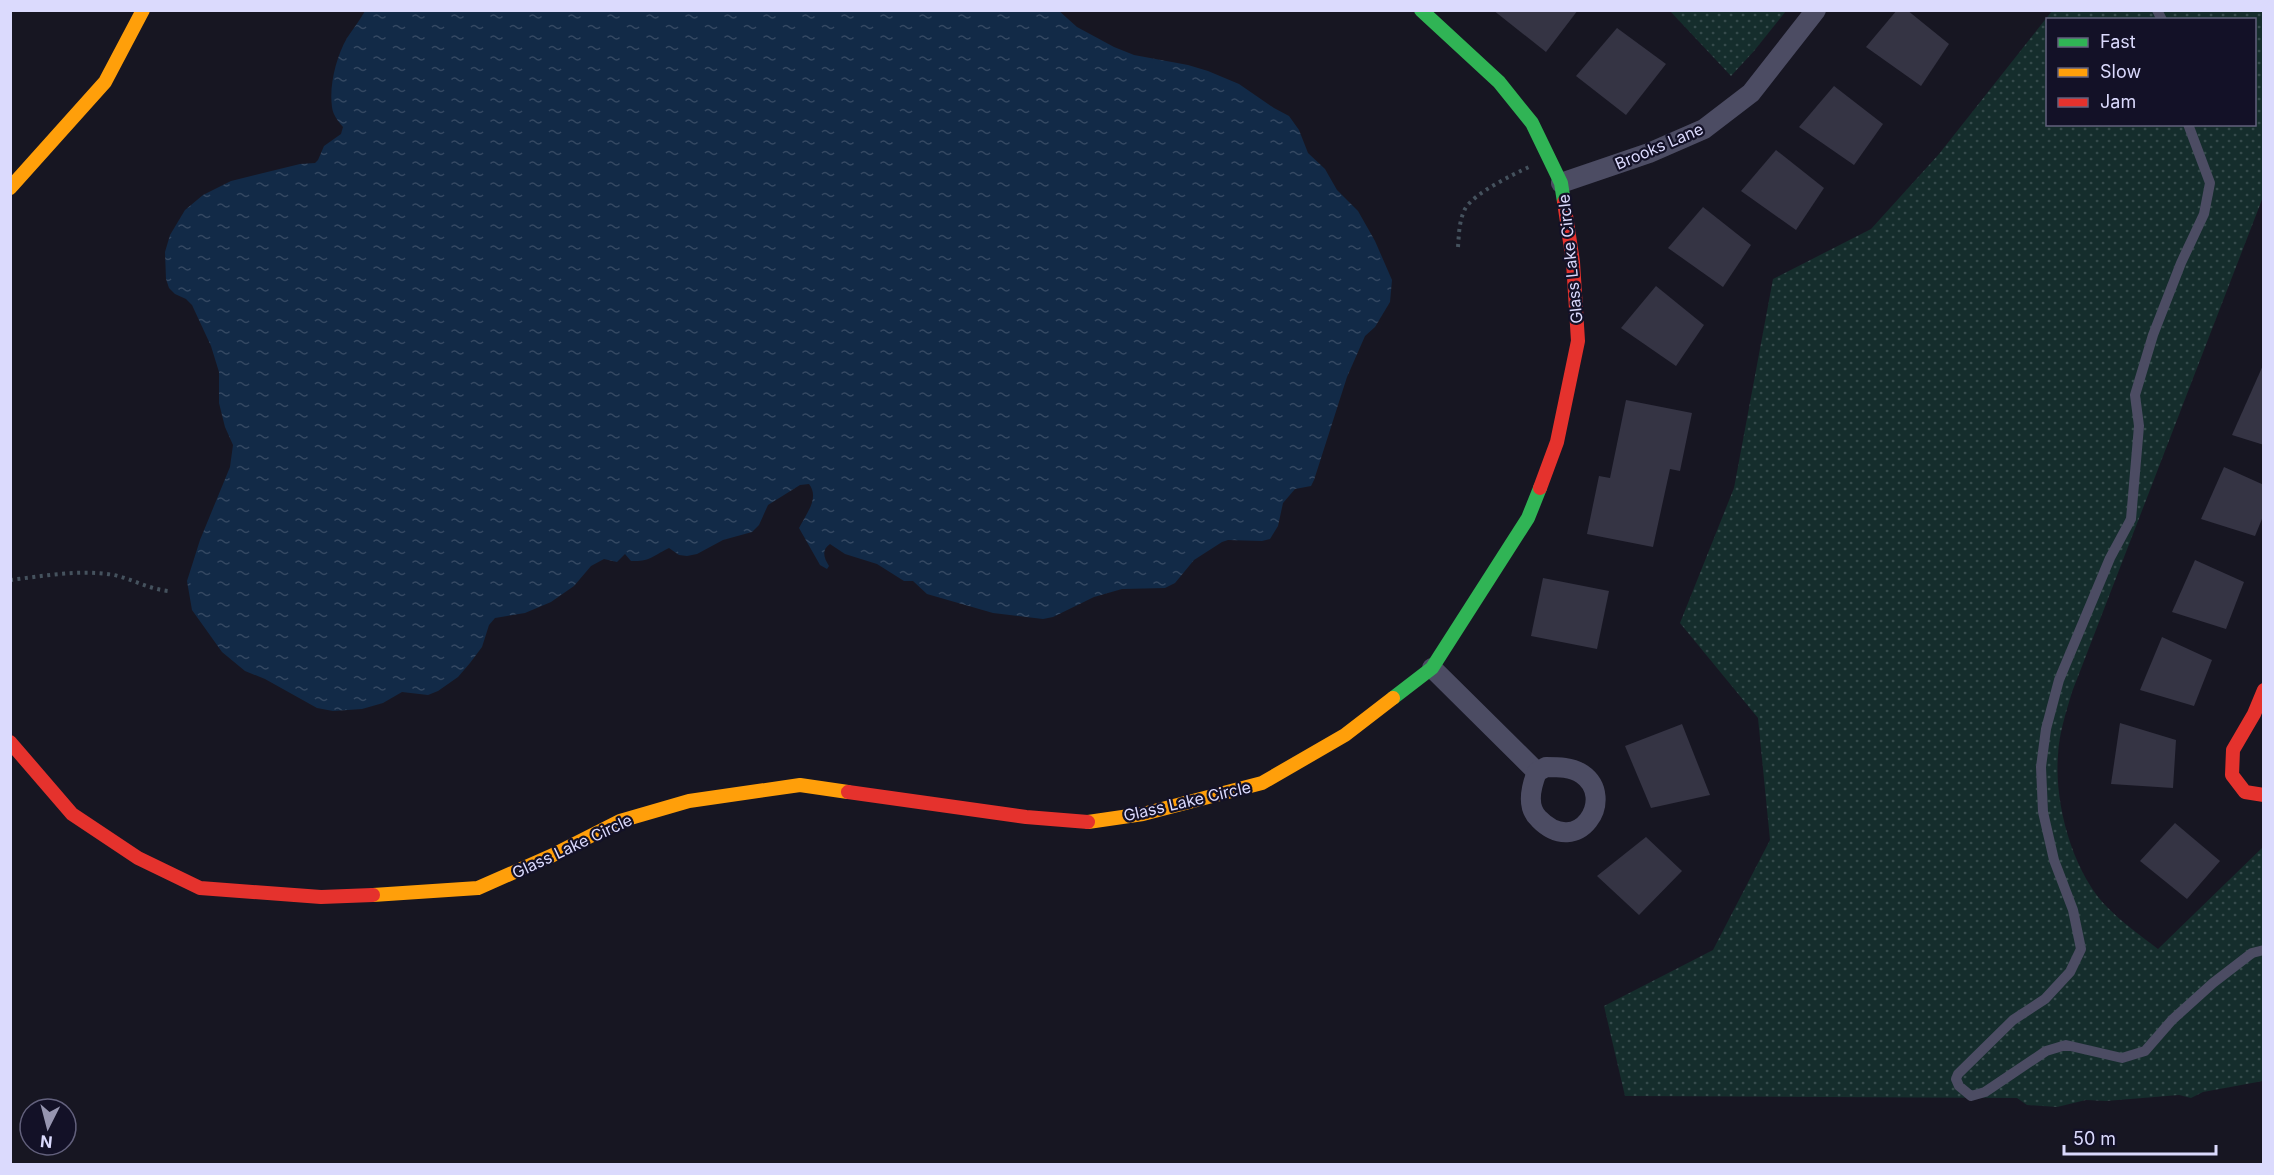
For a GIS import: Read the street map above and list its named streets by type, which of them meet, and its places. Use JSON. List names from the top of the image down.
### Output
{
  "streets": {
    "street": ["Brooks Lane", "Glass Lake Circle"]
  },
  "crossings": [
    ["Brooks Lane", "Glass Lake Circle"]
  ],
  "legend": ["Fast", "Slow", "Jam"],
  "scale_bar": "50 m",
  "north": "bottom"
}
